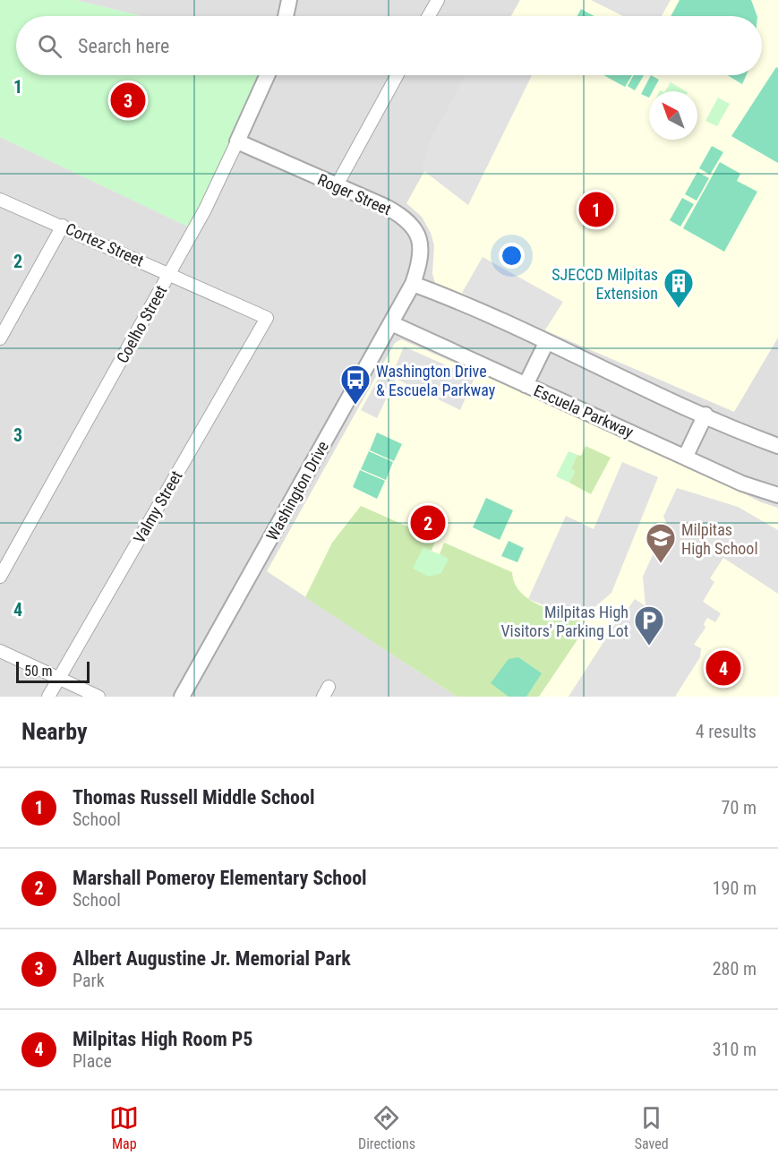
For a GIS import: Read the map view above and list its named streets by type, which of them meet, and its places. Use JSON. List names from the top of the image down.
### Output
{
  "streets": {
    "street": [
      "Roger Street",
      "Cortez Street",
      "Coelho Street",
      "Escuela Parkway",
      "Washington Drive",
      "Valmy Street"
    ]
  },
  "crossings": [
    ["Roger Street", "Coelho Street"],
    ["Roger Street", "Washington Drive"],
    ["Cortez Street", "Coelho Street"],
    ["Cortez Street", "Valmy Street"],
    ["Escuela Parkway", "Washington Drive"]
  ],
  "places": {
    "building": ["SJECCD Milpitas Extension"],
    "bus stop": ["Washington Drive & Escuela Parkway"],
    "school or university": ["Milpitas High School"],
    "parking": ["Milpitas High Visitors' Parking Lot"]
  },
  "scale_bar": "50 m",
  "north": "top left",
  "page": {
    "search": "Search here",
    "pins": [
      "3",
      "1",
      "2",
      "4"
    ],
    "scale": "50 m",
    "heading": ["Nearby", "4 results"],
    "list": [
      {
        "mark": "1",
        "name": "Thomas Russell Middle School",
        "note": "School",
        "value": "70 m"
      },
      {
        "mark": "2",
        "name": "Marshall Pomeroy Elementary School",
        "note": "School",
        "value": "190 m"
      },
      {
        "mark": "3",
        "name": "Albert Augustine Jr. Memorial Park",
        "note": "Park",
        "value": "280 m"
      },
      {
        "mark": "4",
        "name": "Milpitas High Room P5",
        "note": "Place",
        "value": "310 m"
      }
    ],
    "nav": ["Map", "Directions", "Saved"]
  },
  "grid": {
    "rows": [
      "1",
      "2",
      "3",
      "4"
    ]
  }
}
